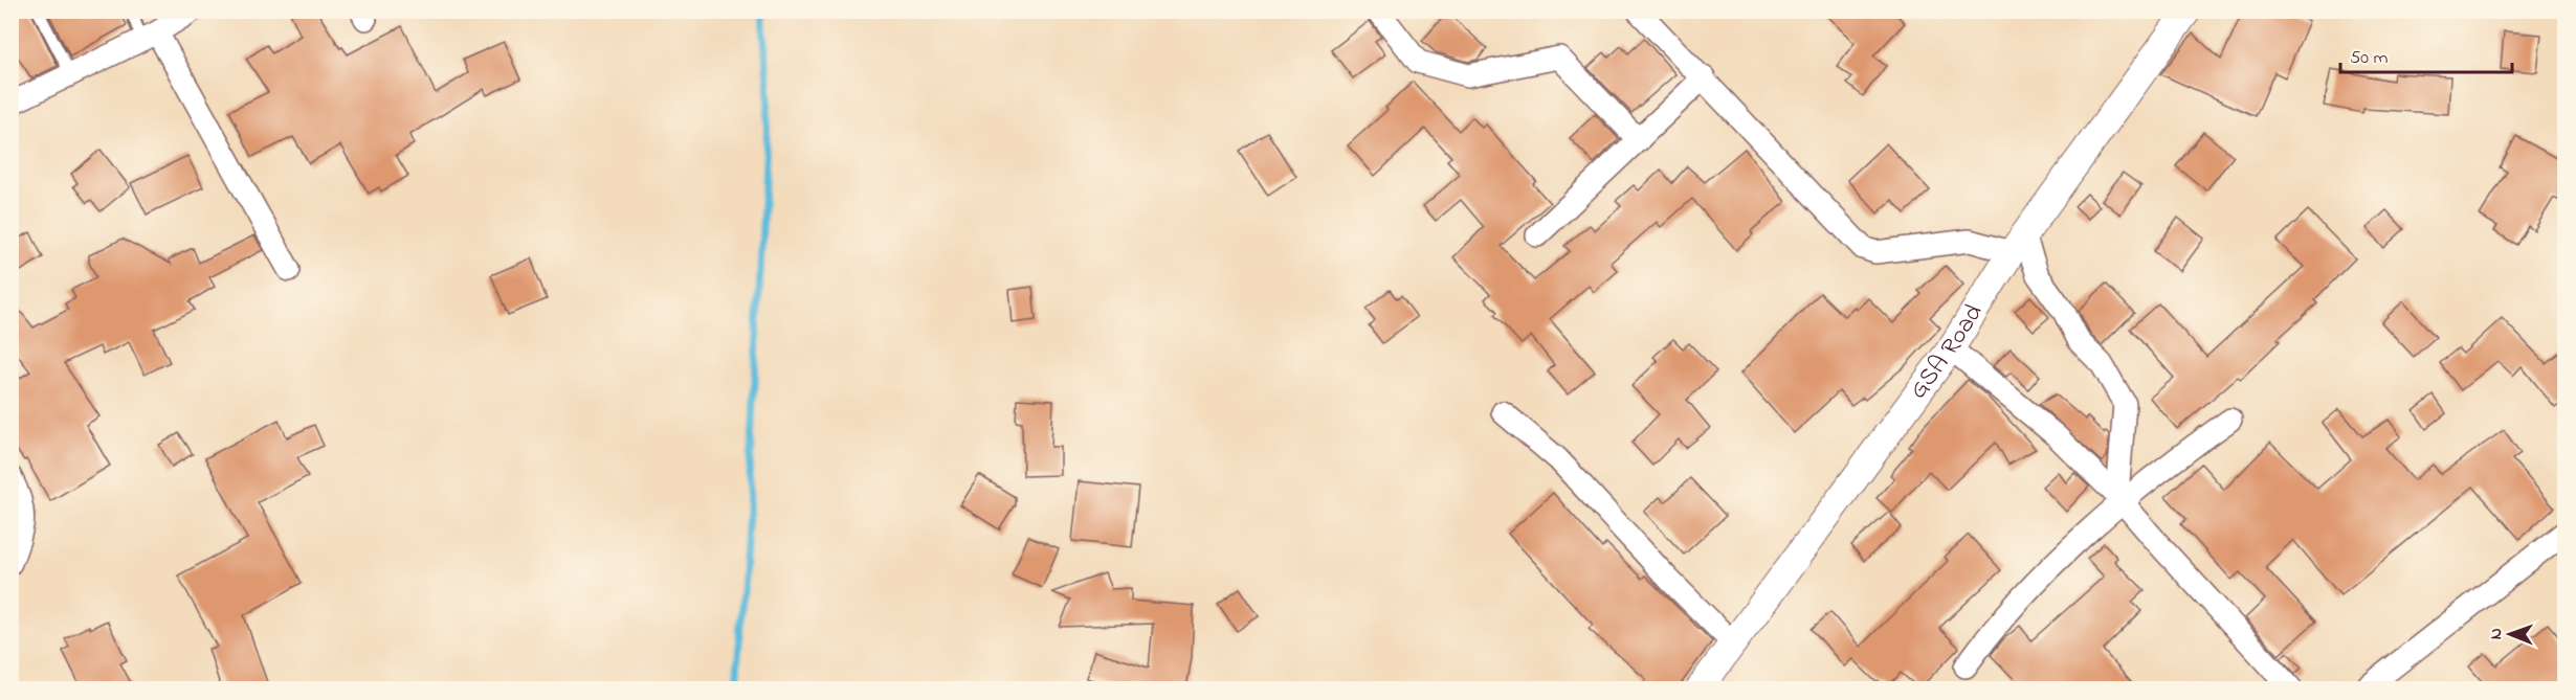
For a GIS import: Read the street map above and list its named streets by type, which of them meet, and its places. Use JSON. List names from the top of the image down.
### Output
{
  "streets": {
    "street": ["GSA Road"]
  },
  "scale_bar": "50 m",
  "north": "left"
}
